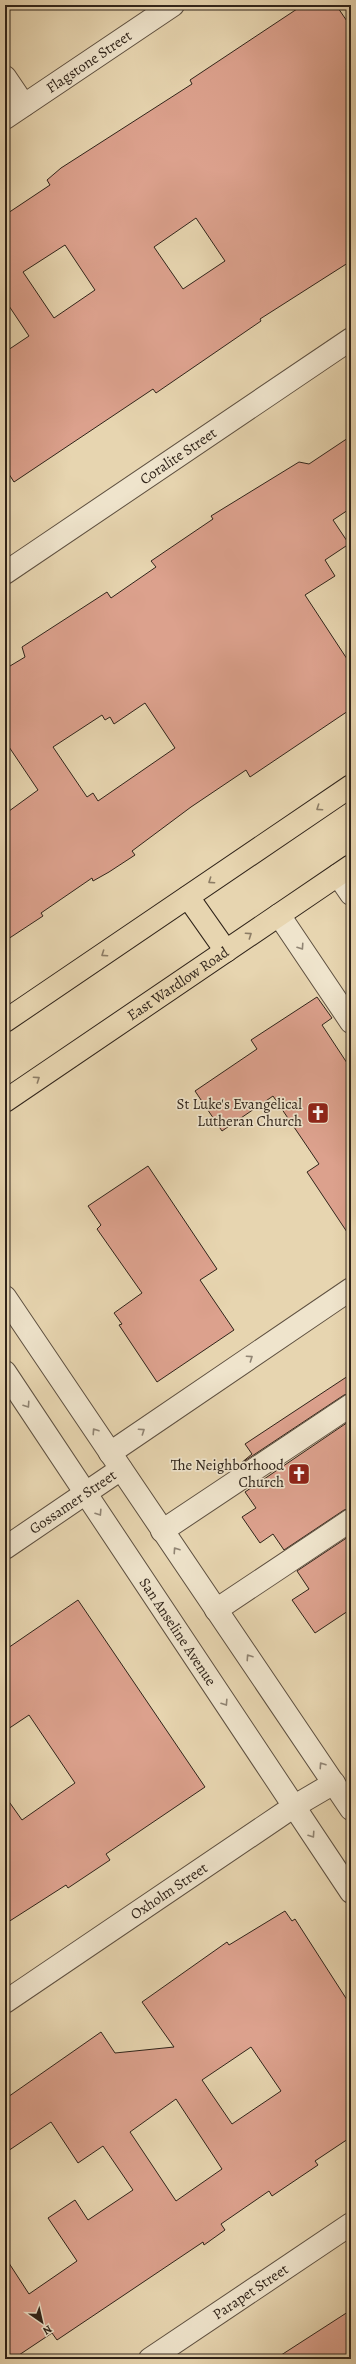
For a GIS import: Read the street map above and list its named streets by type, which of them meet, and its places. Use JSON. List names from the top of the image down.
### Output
{
  "streets": {
    "main road": ["East Wardlow Road"],
    "street": [
      "Flagstone Street",
      "Coralite Street",
      "Gossamer Street",
      "San Anseline Avenue",
      "Oxholm Street",
      "Parapet Street"
    ]
  },
  "crossings": [
    ["Gossamer Street", "San Anseline Avenue"],
    ["San Anseline Avenue", "Oxholm Street"]
  ],
  "places": {
    "church": ["St Luke's Evangelical Lutheran Church", "The Neighborhood Church"]
  },
  "north": "bottom right"
}
